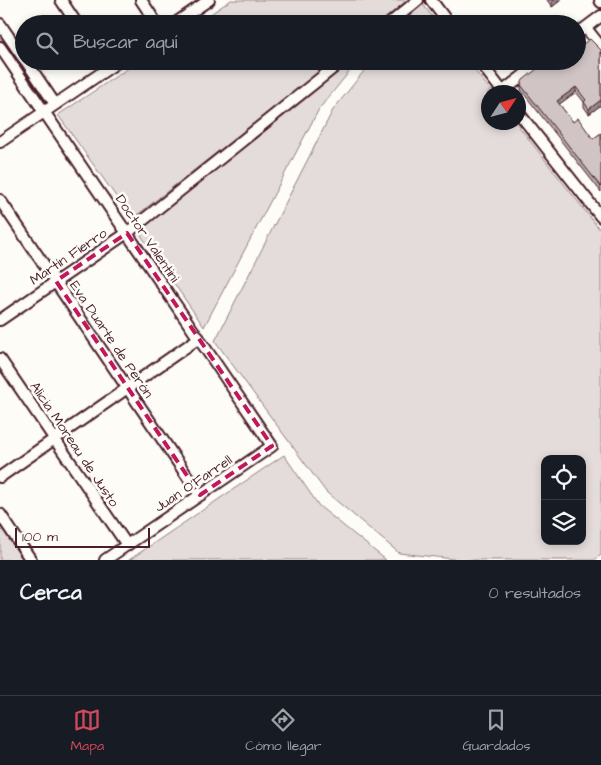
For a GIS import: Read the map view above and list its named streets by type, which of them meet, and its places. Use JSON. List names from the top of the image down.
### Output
{
  "streets": {
    "street": [
      "Doctor Valentini",
      "Martín Fierro",
      "Eva Duarte de Perón",
      "Alicia Moreau de Justo",
      "Juan O'Farrell"
    ]
  },
  "crossings": [
    ["Doctor Valentini", "Martín Fierro"],
    ["Doctor Valentini", "Juan O'Farrell"],
    ["Martín Fierro", "Eva Duarte de Perón"],
    ["Eva Duarte de Perón", "Juan O'Farrell"],
    ["Alicia Moreau de Justo", "Juan O'Farrell"]
  ],
  "scale_bar": "100 m",
  "north": "top right",
  "page": {
    "search": "Buscar aquí",
    "scale": "100 m",
    "heading": ["Cerca", "0 resultados"],
    "nav": ["Mapa", "Cómo llegar", "Guardados"]
  }
}
